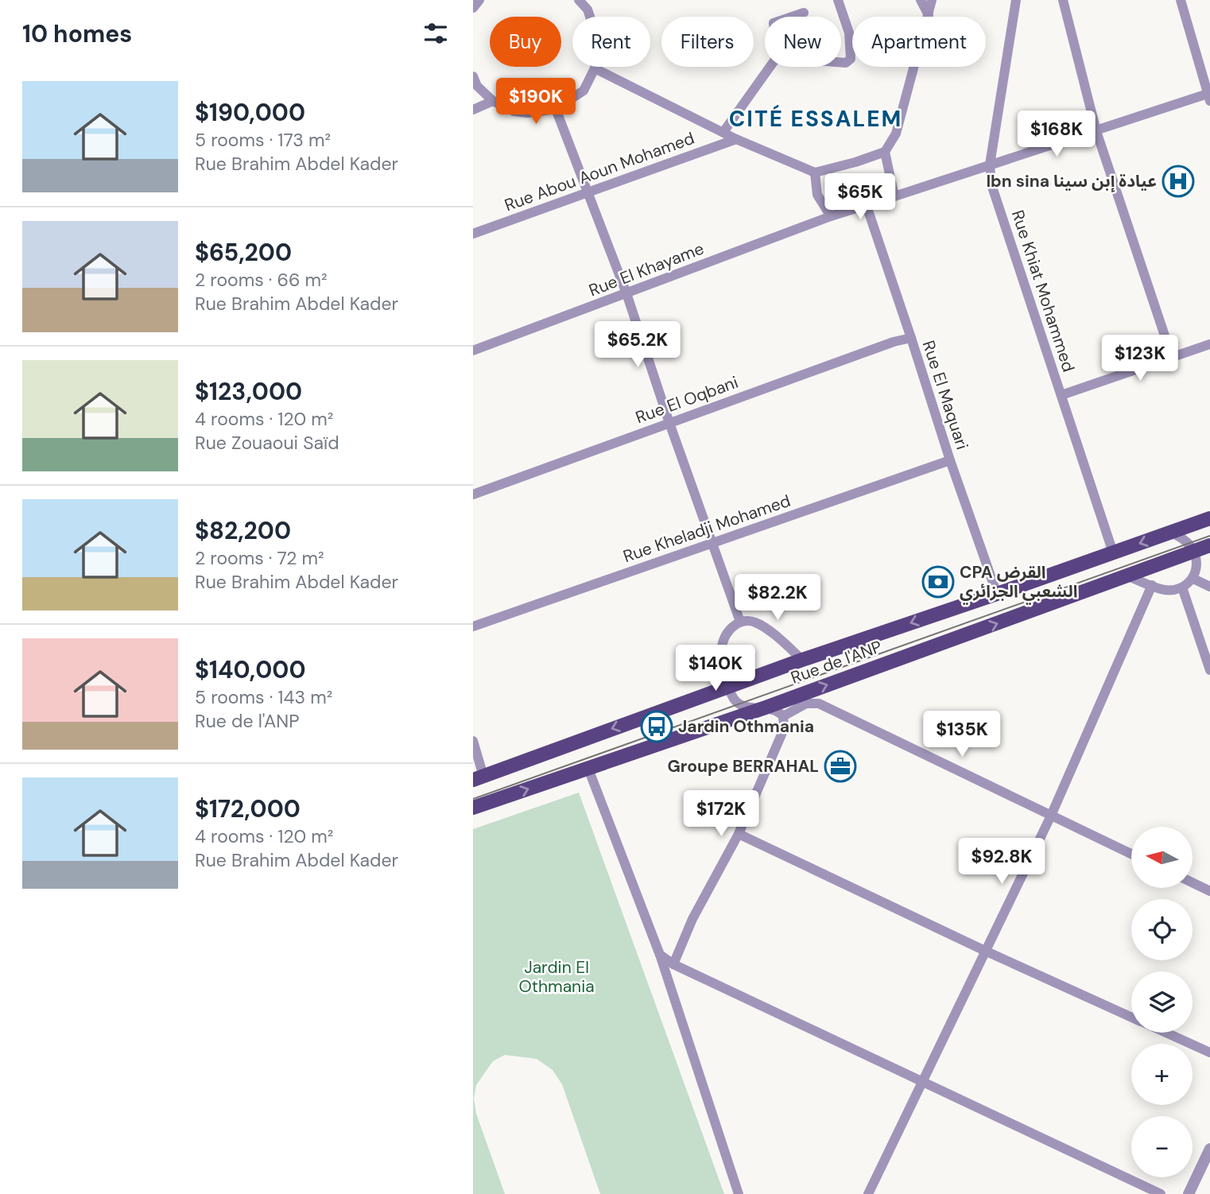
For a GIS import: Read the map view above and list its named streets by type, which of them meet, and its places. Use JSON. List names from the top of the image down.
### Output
{
  "streets": {
    "main road": ["Rue de l'ANP"],
    "street": [
      "Rue Abou Aoun Mohamed",
      "Rue El Khayame",
      "Rue Khiat Mohammed",
      "Rue El Maquari",
      "Rue El Oqbani",
      "Rue Kheladji Mohamed"
    ]
  },
  "crossings": [
    ["Rue El Khayame", "Rue Khiat Mohammed"],
    ["Rue El Khayame", "Rue El Maquari"],
    ["Rue Khiat Mohammed", "Rue de l'ANP"],
    ["Rue El Maquari", "Rue El Oqbani"],
    ["Rue El Maquari", "Rue Kheladji Mohamed"],
    ["Rue El Maquari", "Rue de l'ANP"]
  ],
  "districts": ["CITÉ ESSALEM"],
  "parks": ["Jardin El Othmania"],
  "places": {
    "hospital": ["Ibn sina عيادة إبن سينا"],
    "bank": ["CPA القرض الشعبي الجزائري"],
    "bus stop": ["Jardin Othmania"],
    "office": ["Groupe BERRAHAL"]
  },
  "north": "left",
  "page": {
    "heading": "10 homes",
    "chip": [
      "Buy",
      "Rent",
      "Filters",
      "New",
      "Apartment"
    ],
    "list": [
      {
        "name": "$190,000",
        "note": "5 rooms · 173 m² · Rue Brahim Abdel Kader"
      },
      {
        "name": "$65,200",
        "note": "2 rooms · 66 m² · Rue Brahim Abdel Kader"
      },
      {
        "name": "$123,000",
        "note": "4 rooms · 120 m² · Rue Zouaoui Saïd"
      },
      {
        "name": "$82,200",
        "note": "2 rooms · 72 m² · Rue Brahim Abdel Kader"
      },
      {
        "name": "$140,000",
        "note": "5 rooms · 143 m² · Rue de l'ANP"
      },
      {
        "name": "$172,000",
        "note": "4 rooms · 120 m² · Rue Brahim Abdel Kader"
      }
    ],
    "price": [
      "$190K",
      "$168K",
      "$65K",
      "$65.2K",
      "$123K",
      "$82.2K",
      "$140K",
      "$135K",
      "$172K",
      "$92.8K"
    ],
    "map_buttons": ["+", "−"]
  }
}
